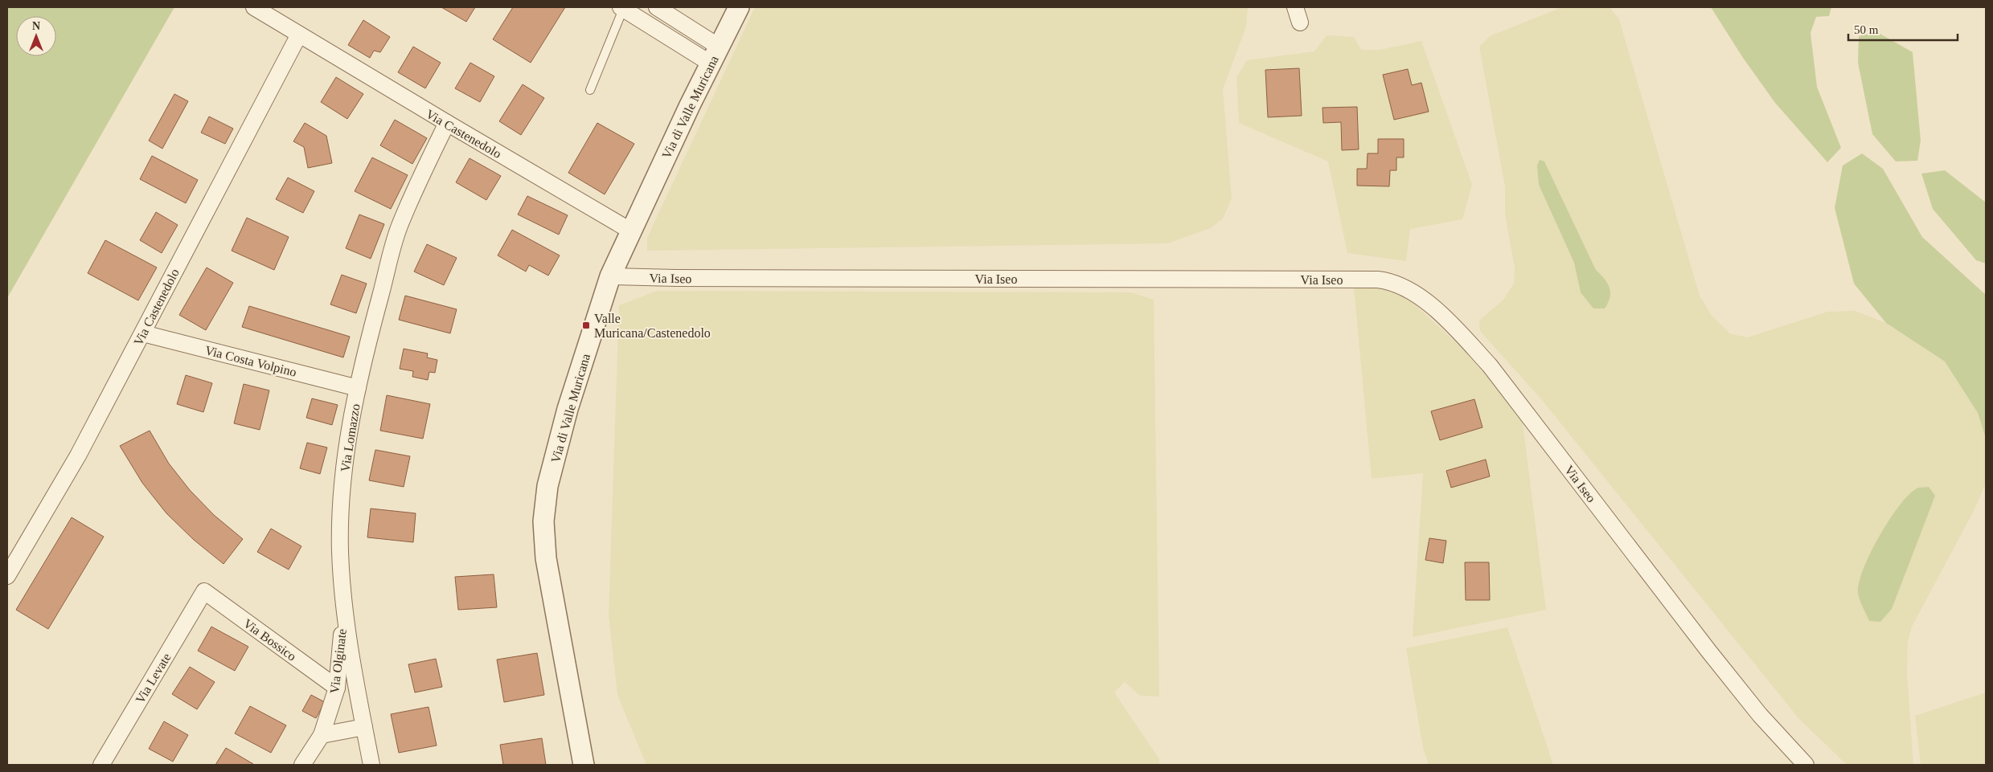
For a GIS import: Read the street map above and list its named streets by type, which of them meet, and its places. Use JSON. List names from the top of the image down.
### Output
{
  "streets": {
    "street": [
      "Via di Valle Muricana",
      "Via Castenedolo",
      "Via Iseo",
      "Via Costa Volpino",
      "Via Lomazzo",
      "Via Bossico",
      "Via Olginate",
      "Via Levate"
    ]
  },
  "crossings": [
    ["Via di Valle Muricana", "Via Castenedolo"],
    ["Via di Valle Muricana", "Via Iseo"],
    ["Via Castenedolo", "Via Costa Volpino"],
    ["Via Castenedolo", "Via Lomazzo"],
    ["Via Costa Volpino", "Via Lomazzo"],
    ["Via Lomazzo", "Via Olginate"],
    ["Via Bossico", "Via Olginate"],
    ["Via Bossico", "Via Levate"]
  ],
  "places": {
    "transit": ["Valle Muricana/Castenedolo"]
  },
  "scale_bar": "50 m",
  "north": "top"
}
